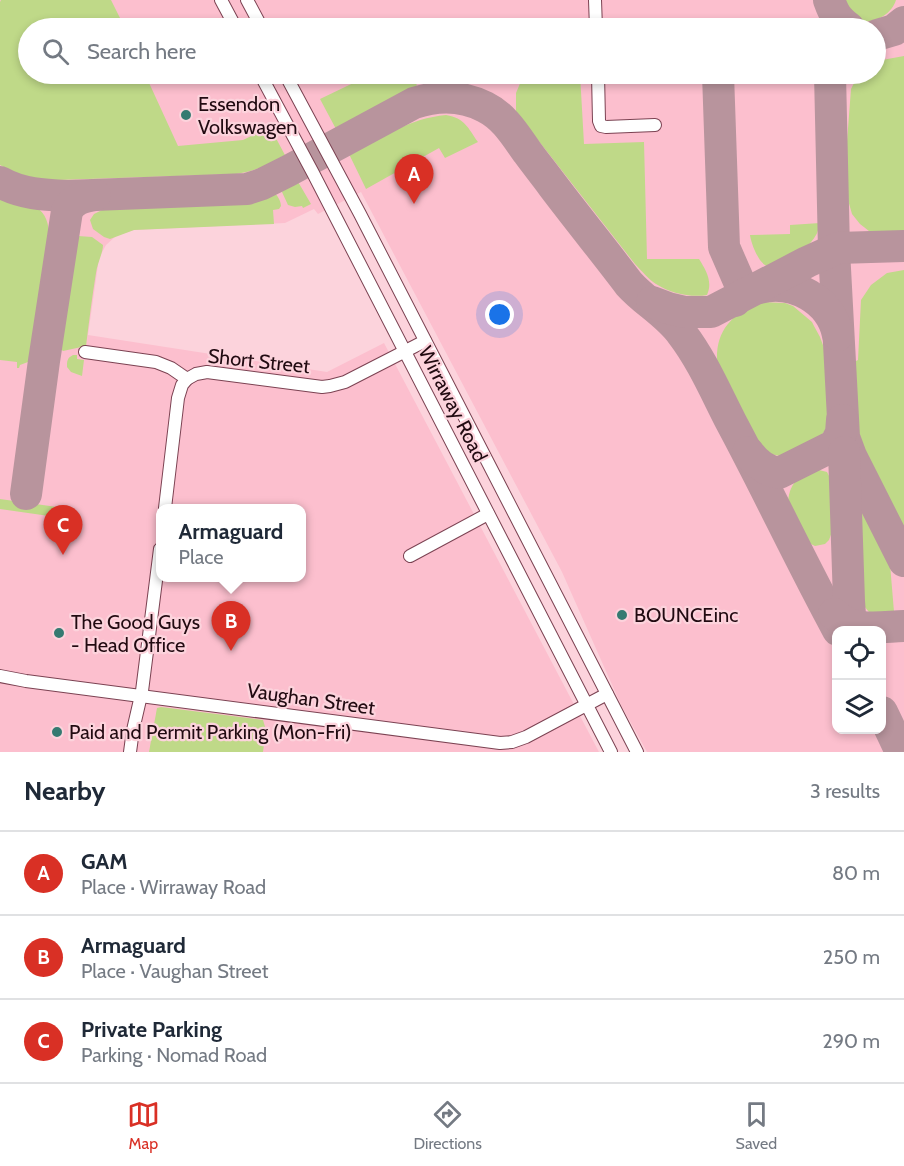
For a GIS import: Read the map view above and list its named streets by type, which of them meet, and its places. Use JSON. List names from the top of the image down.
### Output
{
  "streets": {
    "street": ["Short Street", "Wirraway Road", "Vaughan Street"]
  },
  "crossings": [
    ["Short Street", "Wirraway Road"],
    ["Wirraway Road", "Vaughan Street"]
  ],
  "places": [
    "Essendon Volkswagen",
    "BOUNCEinc",
    "The Good Guys - Head Office",
    "Paid and Permit Parking (Mon-Fri)"
  ],
  "page": {
    "search": "Search here",
    "pins": ["A", "C", "B"],
    "popup": ["Armaguard", "Place"],
    "heading": ["Nearby", "3 results"],
    "list": [
      {
        "mark": "A",
        "name": "GAM",
        "note": "Place · Wirraway Road",
        "value": "80 m"
      },
      {
        "mark": "B",
        "name": "Armaguard",
        "note": "Place · Vaughan Street",
        "value": "250 m"
      },
      {
        "mark": "C",
        "name": "Private Parking",
        "note": "Parking · Nomad Road",
        "value": "290 m"
      }
    ],
    "nav": ["Map", "Directions", "Saved"]
  }
}
